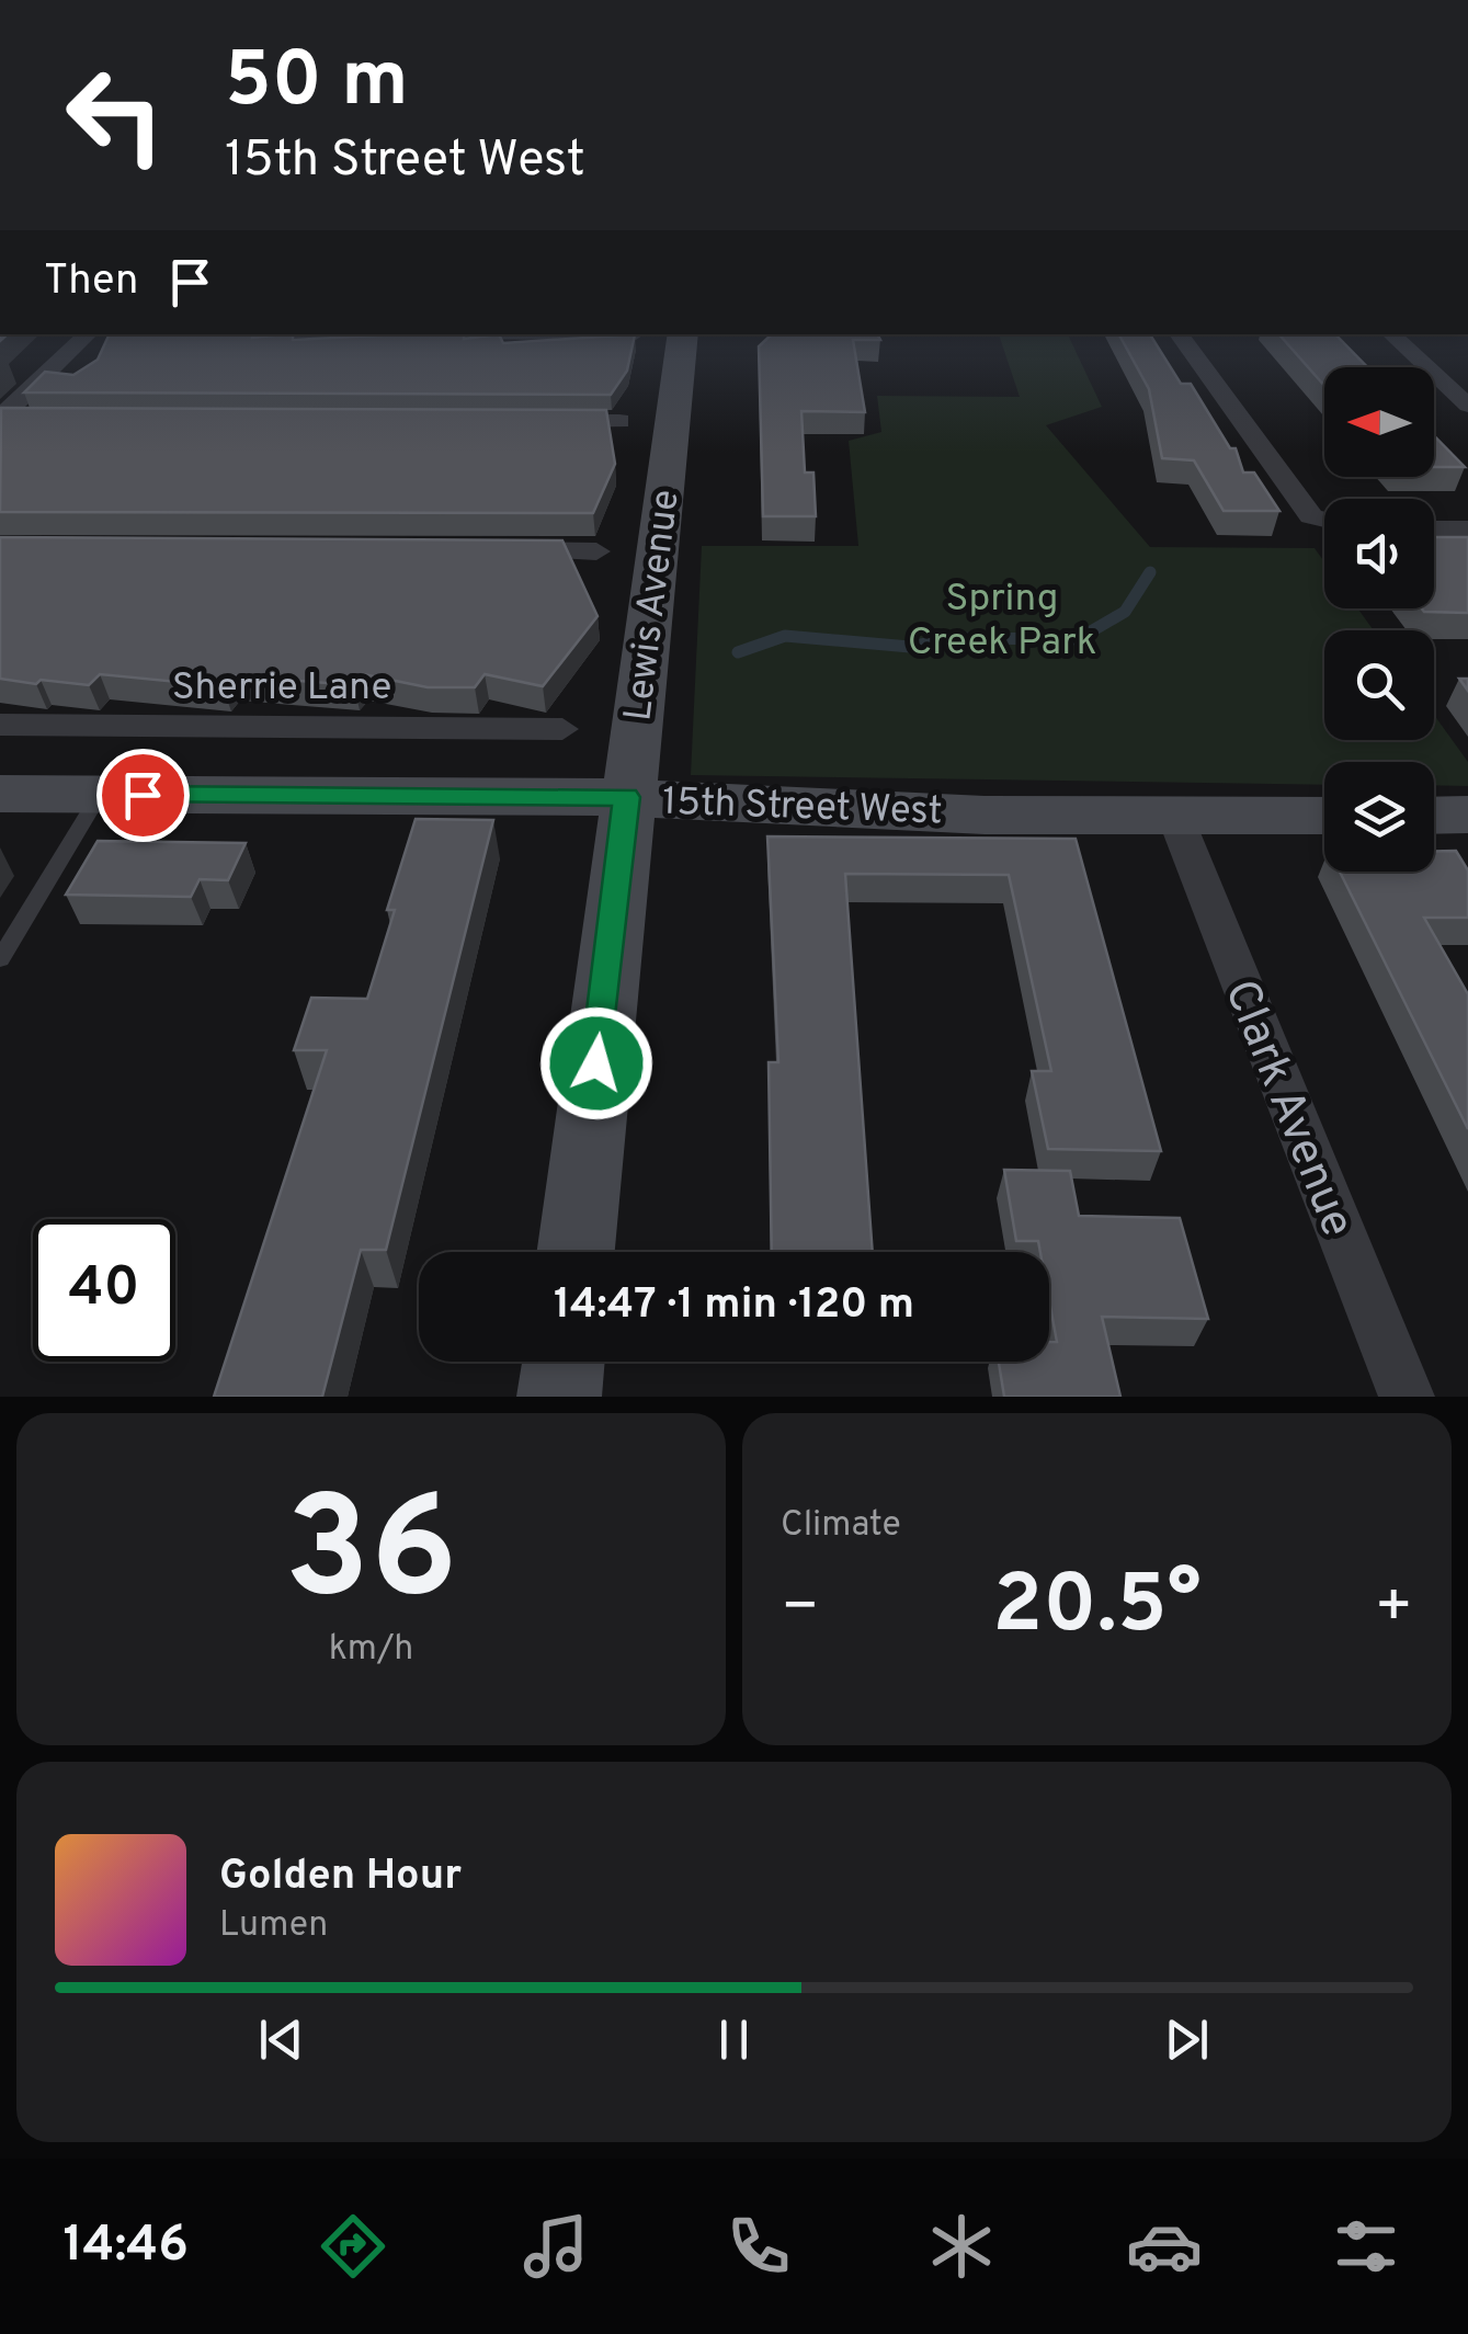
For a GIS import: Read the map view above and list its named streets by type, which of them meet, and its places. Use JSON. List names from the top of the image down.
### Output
{
  "streets": {
    "street": [
      "Lewis Avenue",
      "Sherrie Lane",
      "15th Street West",
      "Clark Avenue"
    ]
  },
  "crossings": [
    ["Lewis Avenue", "15th Street West"],
    ["15th Street West", "Clark Avenue"]
  ],
  "parks": ["Spring Creek Park"],
  "north": "left",
  "page": {
    "turn": ["50 m", "15th Street West"],
    "then": "Then",
    "limit": "40",
    "trip": "14:47 · 1 min · 120 m",
    "tile": [
      ["36", "km/h"],
      "Climate"
    ],
    "heat": ["−", "20.5°", "+"],
    "song": ["Golden Hour", "Lumen"],
    "tabs": "14:46"
  }
}
